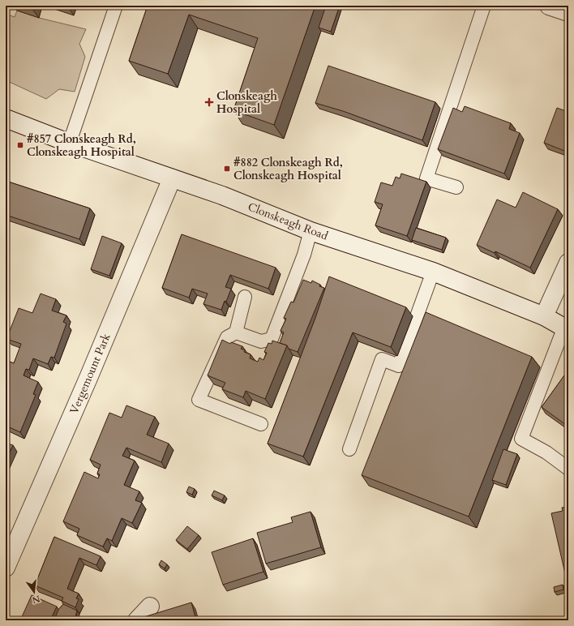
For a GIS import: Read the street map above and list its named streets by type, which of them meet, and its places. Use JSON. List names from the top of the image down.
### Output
{
  "streets": {
    "main road": ["Clonskeagh Road", "Vergemount Park"]
  },
  "crossings": [
    ["Clonskeagh Road", "Vergemount Park"]
  ],
  "places": {
    "health": ["Clonskeagh Hospital"],
    "transit": ["#857 Clonskeagh Rd, Clonskeagh Hospital", "#882 Clonskeagh Rd, Clonskeagh Hospital"]
  },
  "north": "bottom"
}
